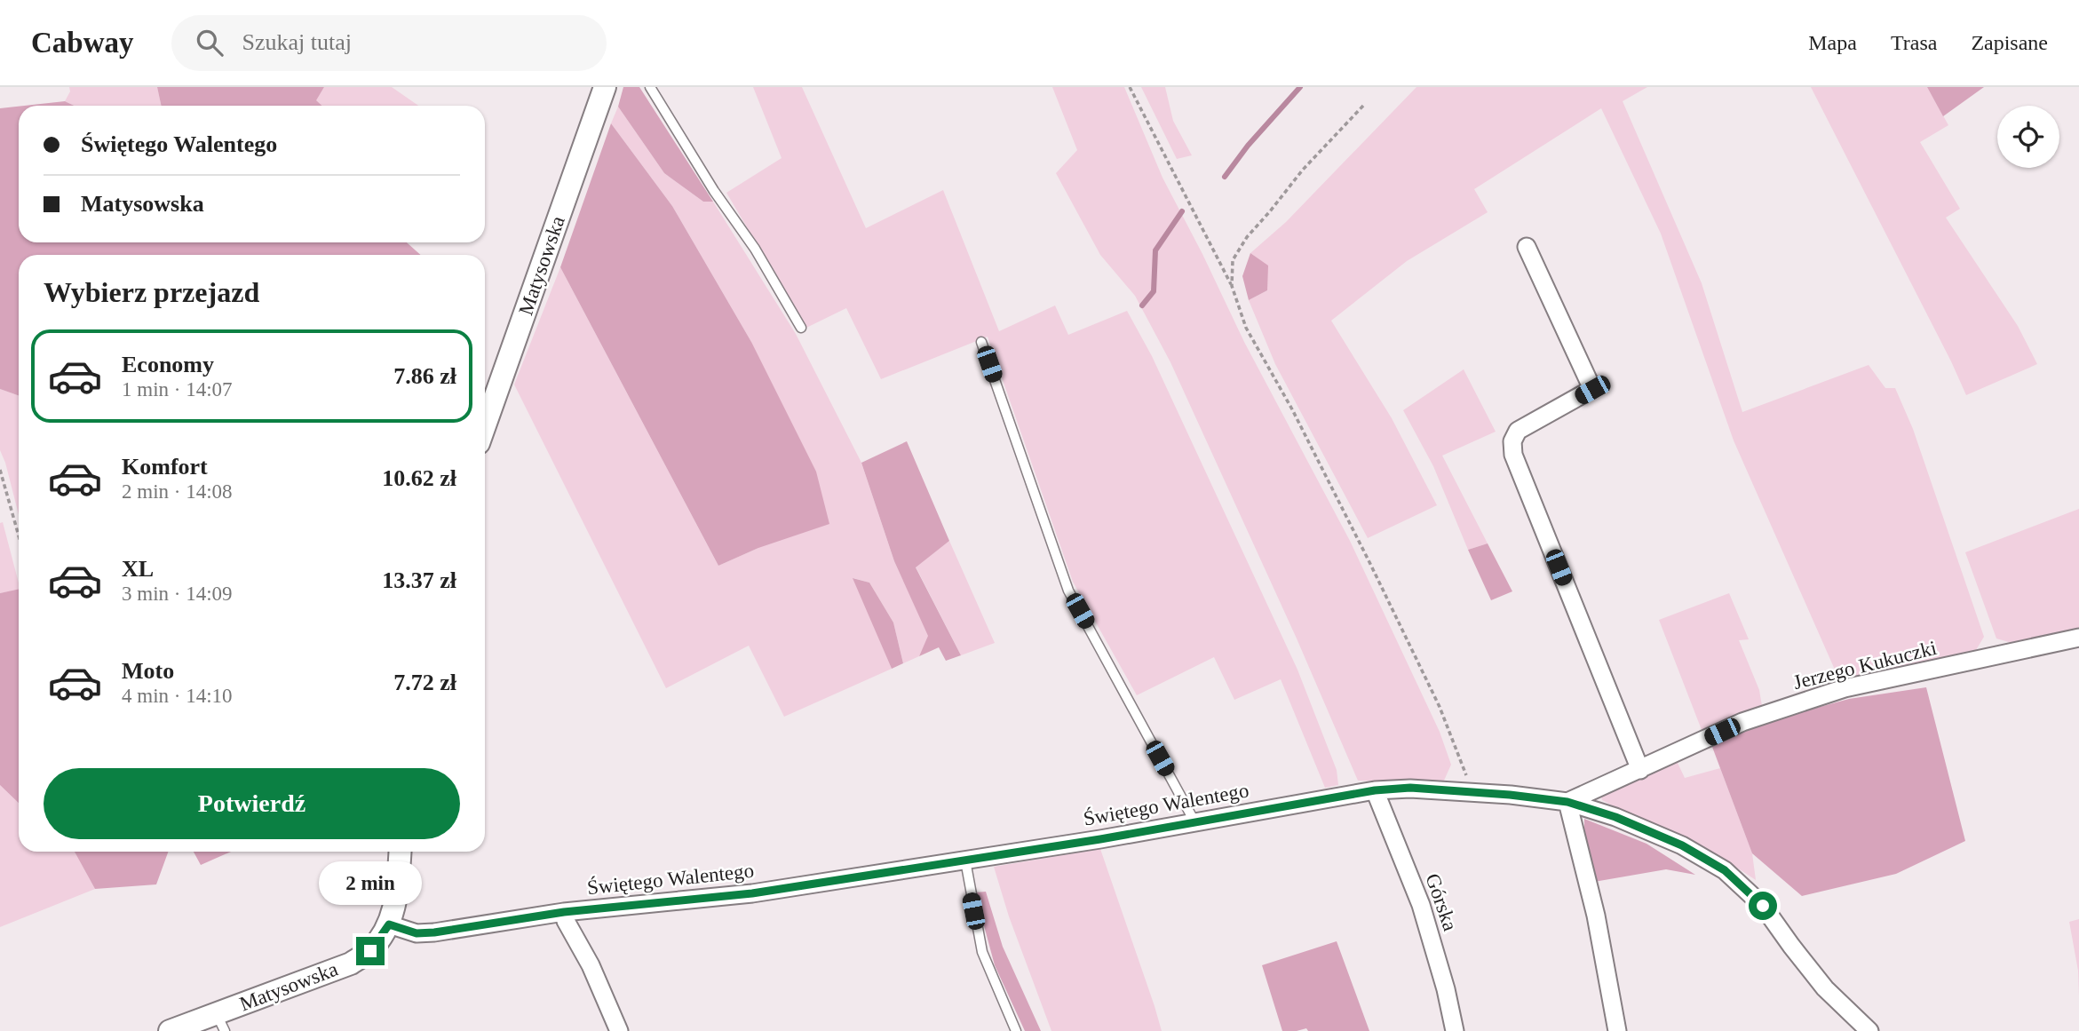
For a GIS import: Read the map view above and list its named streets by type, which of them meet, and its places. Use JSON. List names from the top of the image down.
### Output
{
  "streets": {
    "street": [
      "Matysowska",
      "Jerzego Kukuczki",
      "Świętego Walentego",
      "Górska"
    ]
  },
  "crossings": [
    ["Matysowska", "Świętego Walentego"],
    ["Jerzego Kukuczki", "Świętego Walentego"],
    ["Świętego Walentego", "Górska"]
  ],
  "page": {
    "header": "Cabway",
    "search": "Szukaj tutaj",
    "nav": ["Mapa", "Trasa", "Zapisane"],
    "banner": ["Świętego Walentego", "Matysowska"],
    "heading": "Wybierz przejazd",
    "list": [
      {
        "name": "Economy",
        "note": "1 min · 14:07",
        "value": "7.86 zł"
      },
      {
        "name": "Komfort",
        "note": "2 min · 14:08",
        "value": "10.62 zł"
      },
      {
        "name": "XL",
        "note": "3 min · 14:09",
        "value": "13.37 zł"
      },
      {
        "name": "Moto",
        "note": "4 min · 14:10",
        "value": "7.72 zł"
      }
    ],
    "buttons": "Potwierdź",
    "bubble": "2 min"
  }
}
